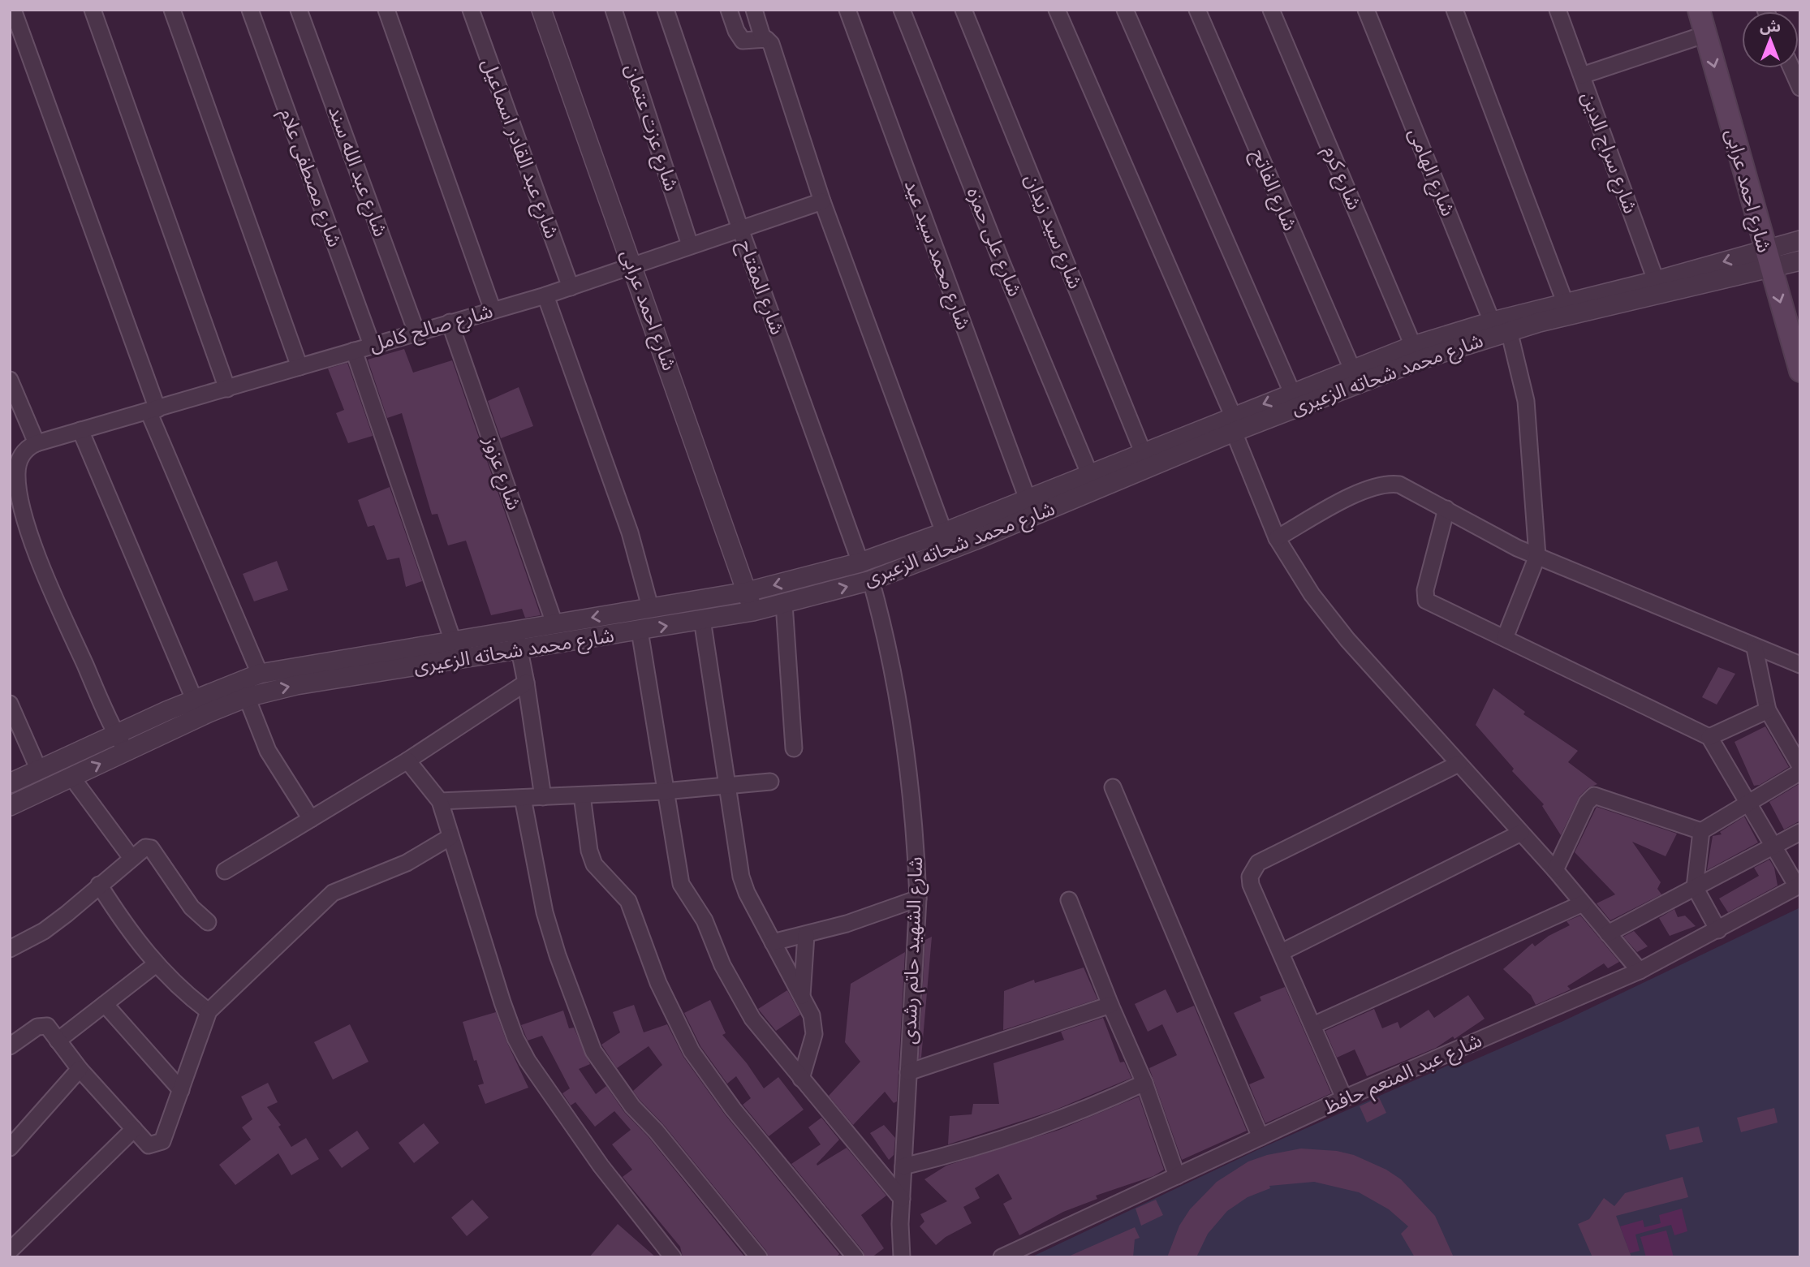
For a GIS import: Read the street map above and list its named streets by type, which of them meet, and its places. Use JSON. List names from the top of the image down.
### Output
{
  "streets": {
    "main road": ["شارع احمد عرابى"],
    "street": [
      "شارع عزت عتمان",
      "شارع عبد القادر اسماعيل",
      "شارع سراج الدين",
      "شارع عبد الله سند",
      "شارع الهامى",
      "شارع مصطفى علام",
      "شارع كرم",
      "شارع الفاتح",
      "شارع سيد زيدان",
      "شارع على حمزه",
      "شارع محمد سيد عيد",
      "شارع المفتاح",
      "شارع صالح كامل",
      "شارع محمد شحاته الزعيرى",
      "شارع عزوز",
      "شارع الشهيد حاتم رشدى",
      "شارع عبد المنعم حافظ"
    ]
  },
  "crossings": [
    ["شارع عزت عتمان", "شارع صالح كامل"],
    ["شارع عبد القادر اسماعيل", "شارع صالح كامل"],
    ["شارع سراج الدين", "شارع محمد شحاته الزعيرى"],
    ["شارع عبد الله سند", "شارع صالح كامل"],
    ["شارع الهامى", "شارع محمد شحاته الزعيرى"],
    ["شارع مصطفى علام", "شارع صالح كامل"],
    ["شارع كرم", "شارع محمد شحاته الزعيرى"],
    ["شارع الفاتح", "شارع محمد شحاته الزعيرى"],
    ["شارع احمد عرابى", "شارع صالح كامل"],
    ["شارع احمد عرابى", "شارع محمد شحاته الزعيرى"],
    ["شارع سيد زيدان", "شارع محمد شحاته الزعيرى"],
    ["شارع على حمزه", "شارع محمد شحاته الزعيرى"],
    ["شارع محمد سيد عيد", "شارع محمد شحاته الزعيرى"],
    ["شارع المفتاح", "شارع صالح كامل"],
    ["شارع المفتاح", "شارع محمد شحاته الزعيرى"],
    ["شارع صالح كامل", "شارع عزوز"],
    ["شارع محمد شحاته الزعيرى", "شارع عزوز"],
    ["شارع محمد شحاته الزعيرى", "شارع الشهيد حاتم رشدى"]
  ],
  "north": "top"
}
